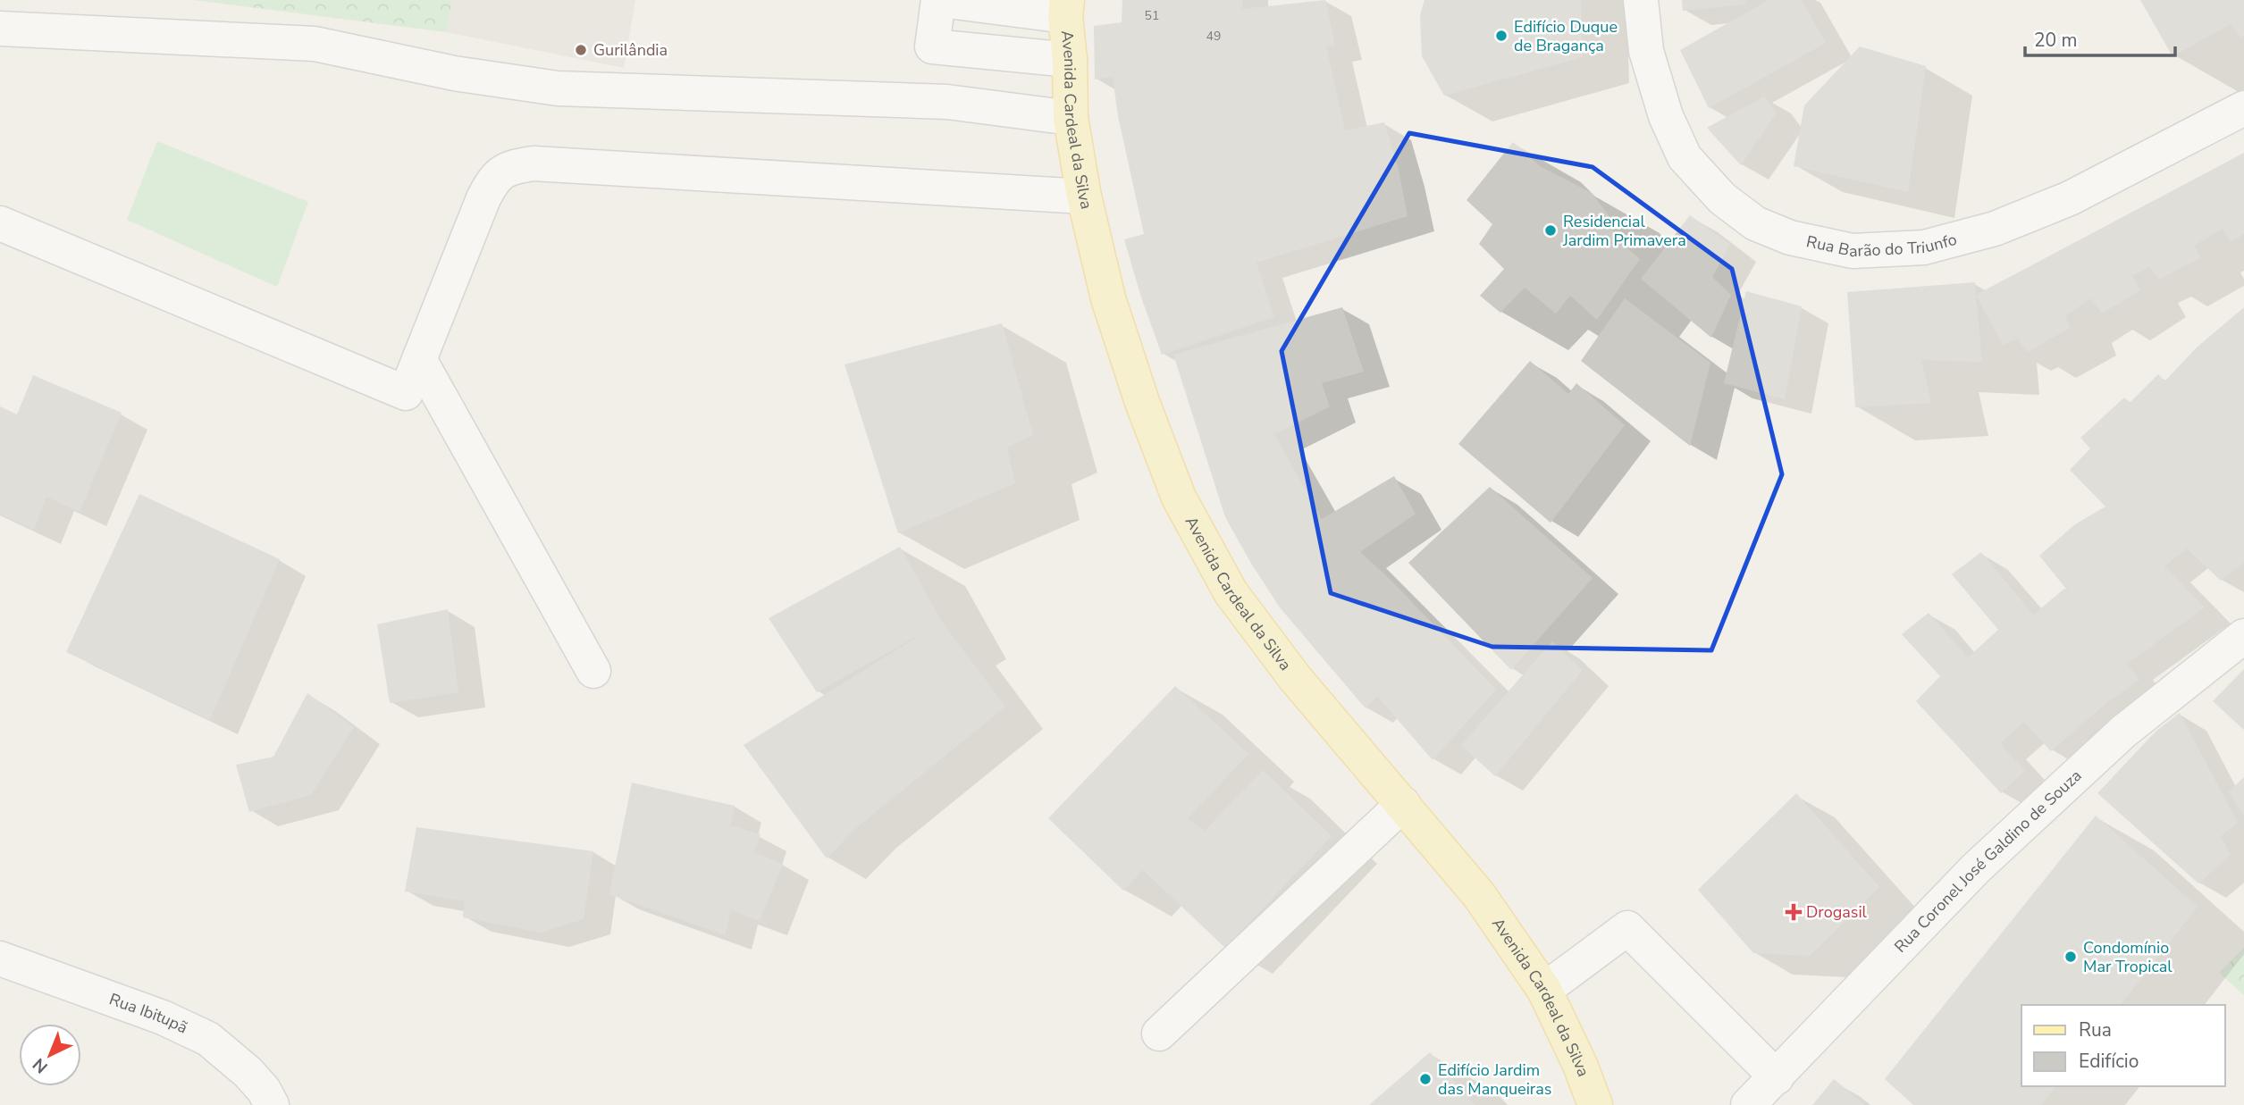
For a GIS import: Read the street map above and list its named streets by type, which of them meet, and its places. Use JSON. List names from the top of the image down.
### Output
{
  "streets": {
    "main road": ["Avenida Cardeal da Silva"],
    "street": ["Rua Barão do Triunfo", "Rua Coronel José Galdino de Souza", "Rua Ibitupã"]
  },
  "places": {
    "other": [
      "Edifício Duque de Bragança",
      "Gurilândia",
      "Residencial Jardim Primavera",
      "Condomínio Mar Tropical",
      "Edifício Jardim das Manqueiras"
    ],
    "health": ["Drogasil"]
  },
  "house_numbers": ["51", "49"],
  "legend": ["Rua", "Edifício"],
  "scale_bar": "20 m",
  "north": "bottom left"
}
